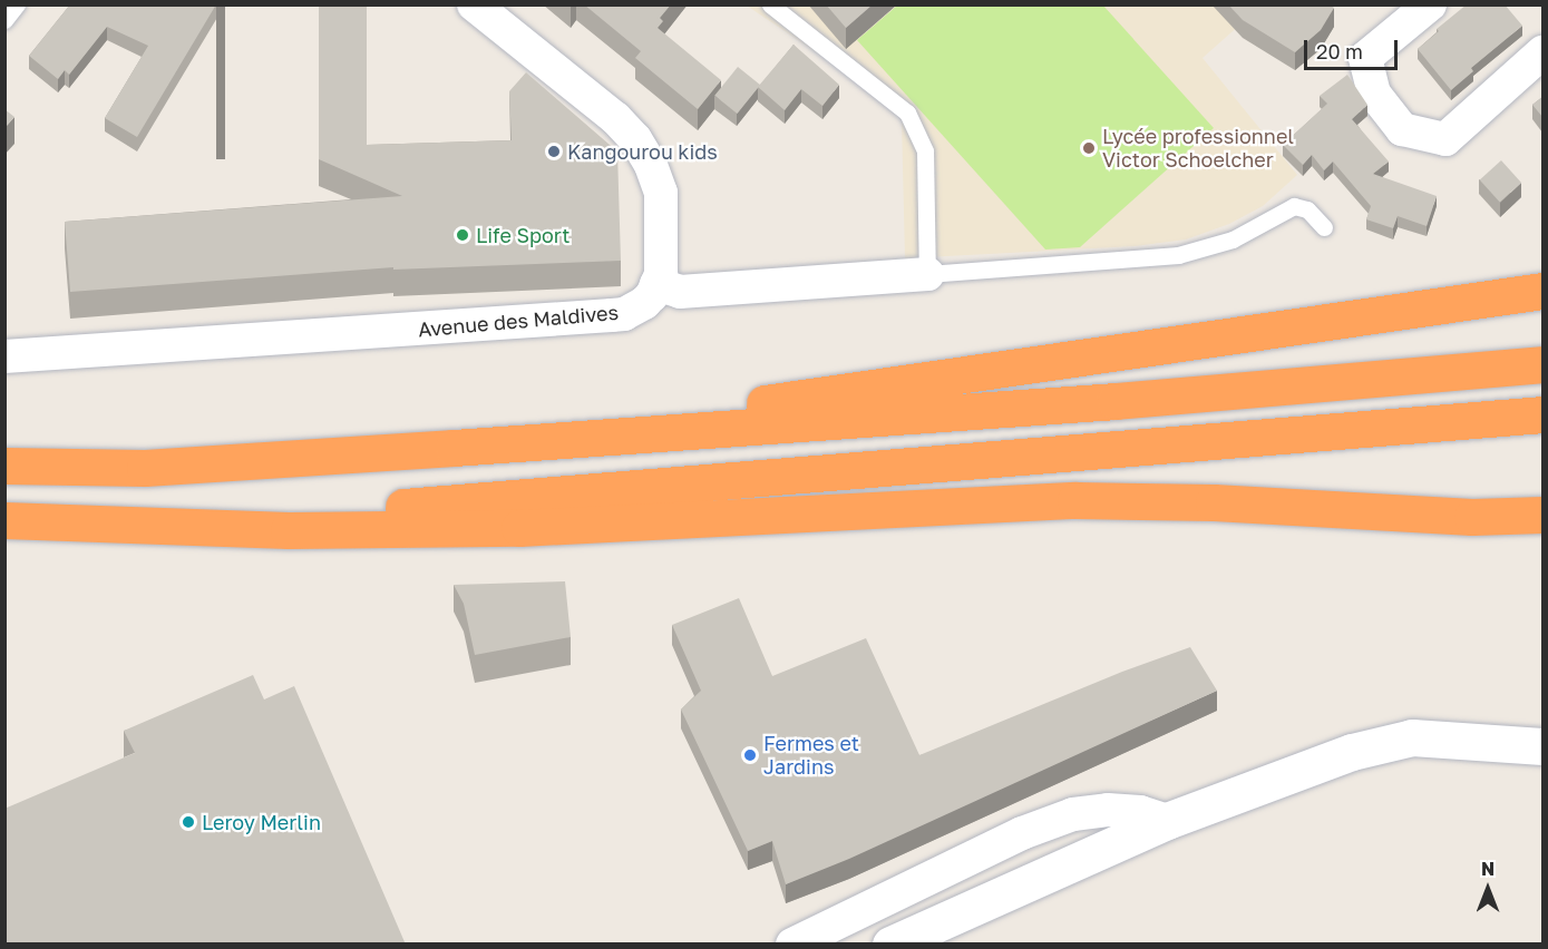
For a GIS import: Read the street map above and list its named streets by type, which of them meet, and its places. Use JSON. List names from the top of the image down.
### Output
{
  "streets": {
    "street": ["Avenue des Maldives"]
  },
  "places": [
    "Lycée professionnel Victor Schoelcher",
    "Kangourou kids",
    "Life Sport",
    "Fermes et Jardins",
    "Leroy Merlin"
  ],
  "scale_bar": "20 m",
  "north": "top"
}
